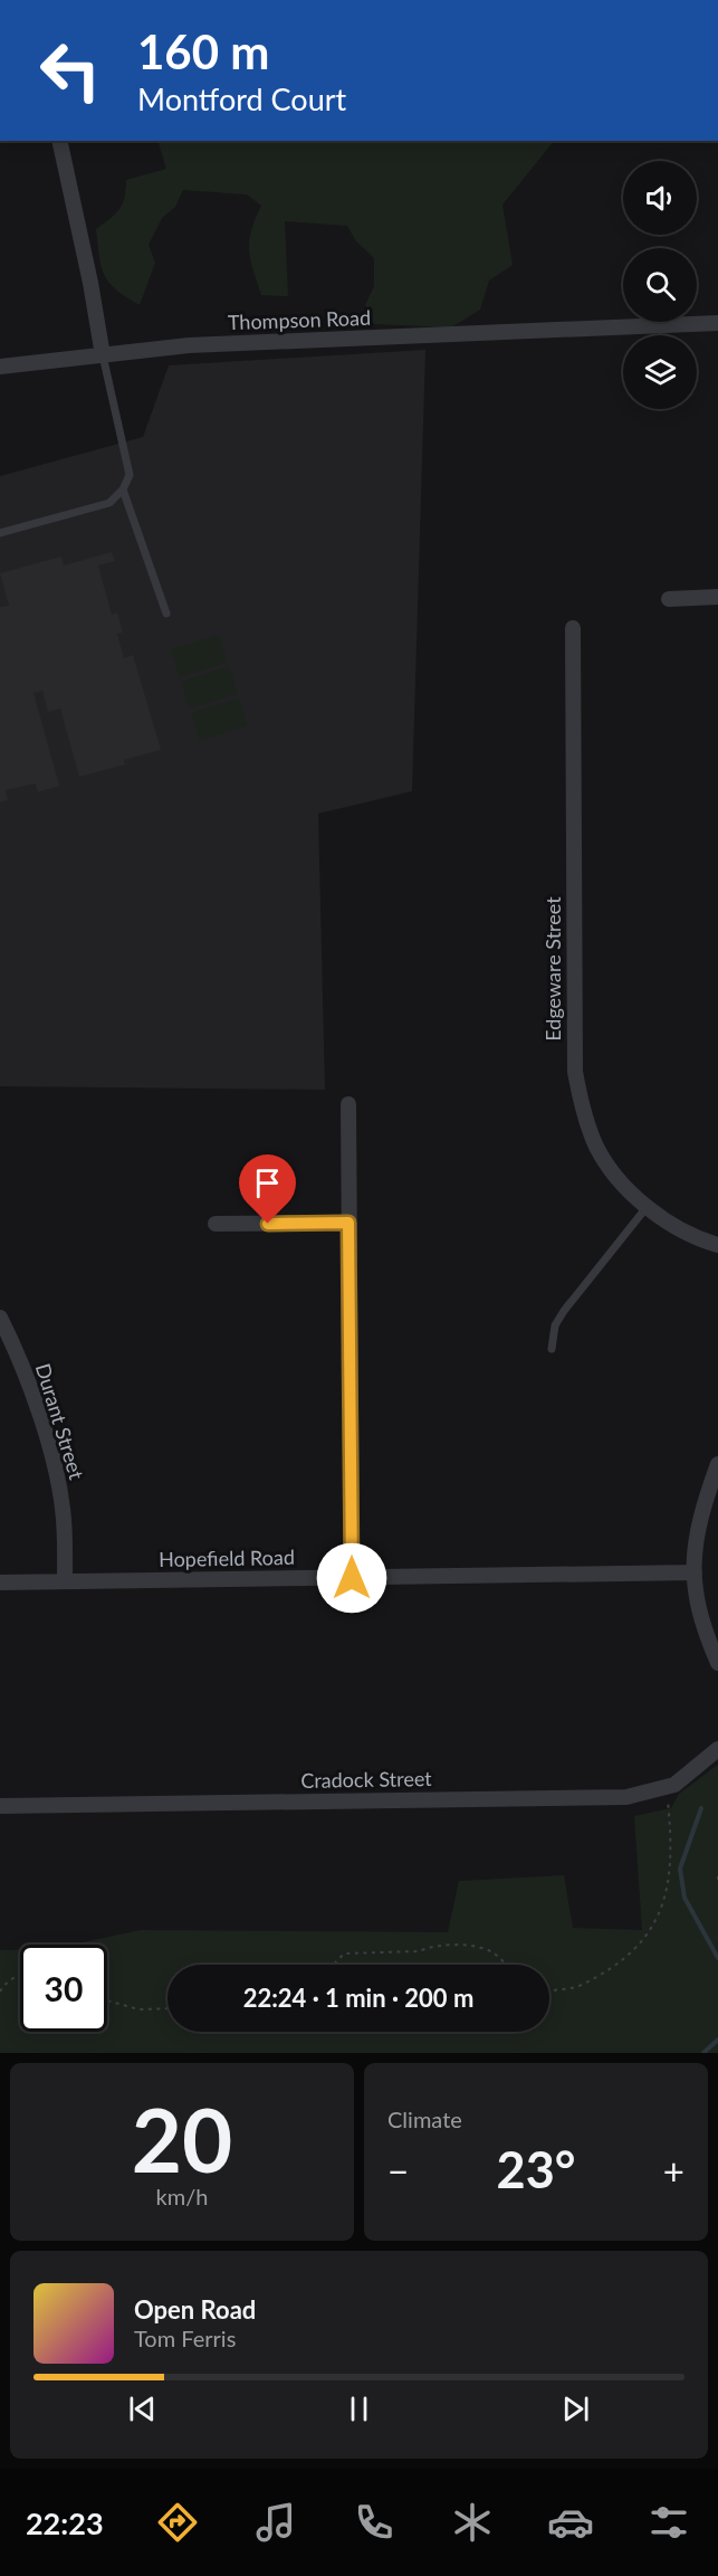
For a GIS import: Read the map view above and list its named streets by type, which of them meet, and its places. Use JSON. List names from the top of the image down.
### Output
{
  "streets": {
    "street": [
      "Thompson Road",
      "Edgeware Street",
      "Durant Street",
      "Hopefield Road",
      "Cradock Street"
    ]
  },
  "crossings": [
    ["Durant Street", "Hopefield Road"]
  ],
  "page": {
    "turn": ["160 m", "Montford Court"],
    "limit": "30",
    "trip": "22:24 · 1 min · 200 m",
    "tile": [
      ["20", "km/h"],
      "Climate"
    ],
    "heat": ["−", "23°", "+"],
    "song": ["Open Road", "Tom Ferris"],
    "tabs": "22:23"
  }
}
